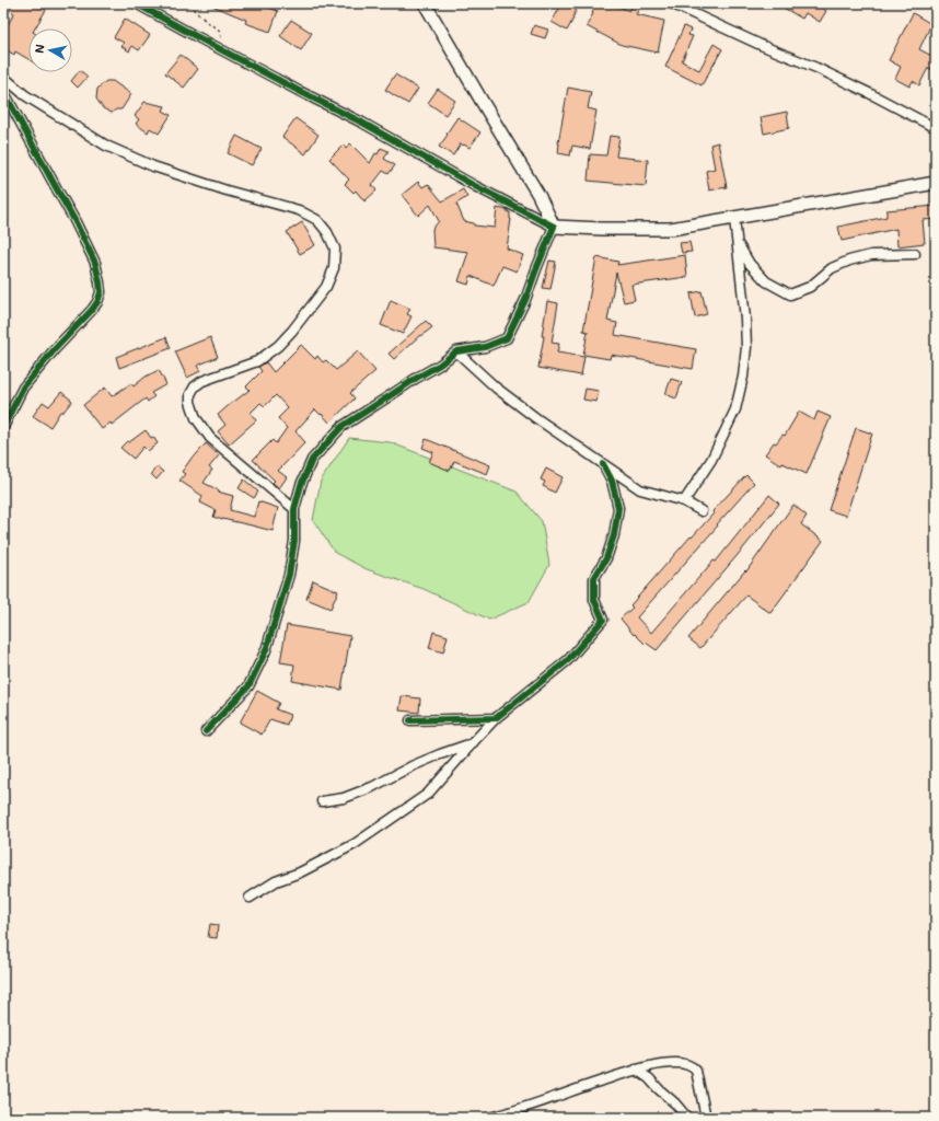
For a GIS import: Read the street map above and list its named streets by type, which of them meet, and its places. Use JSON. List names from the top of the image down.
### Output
{
  "north": "left"
}
